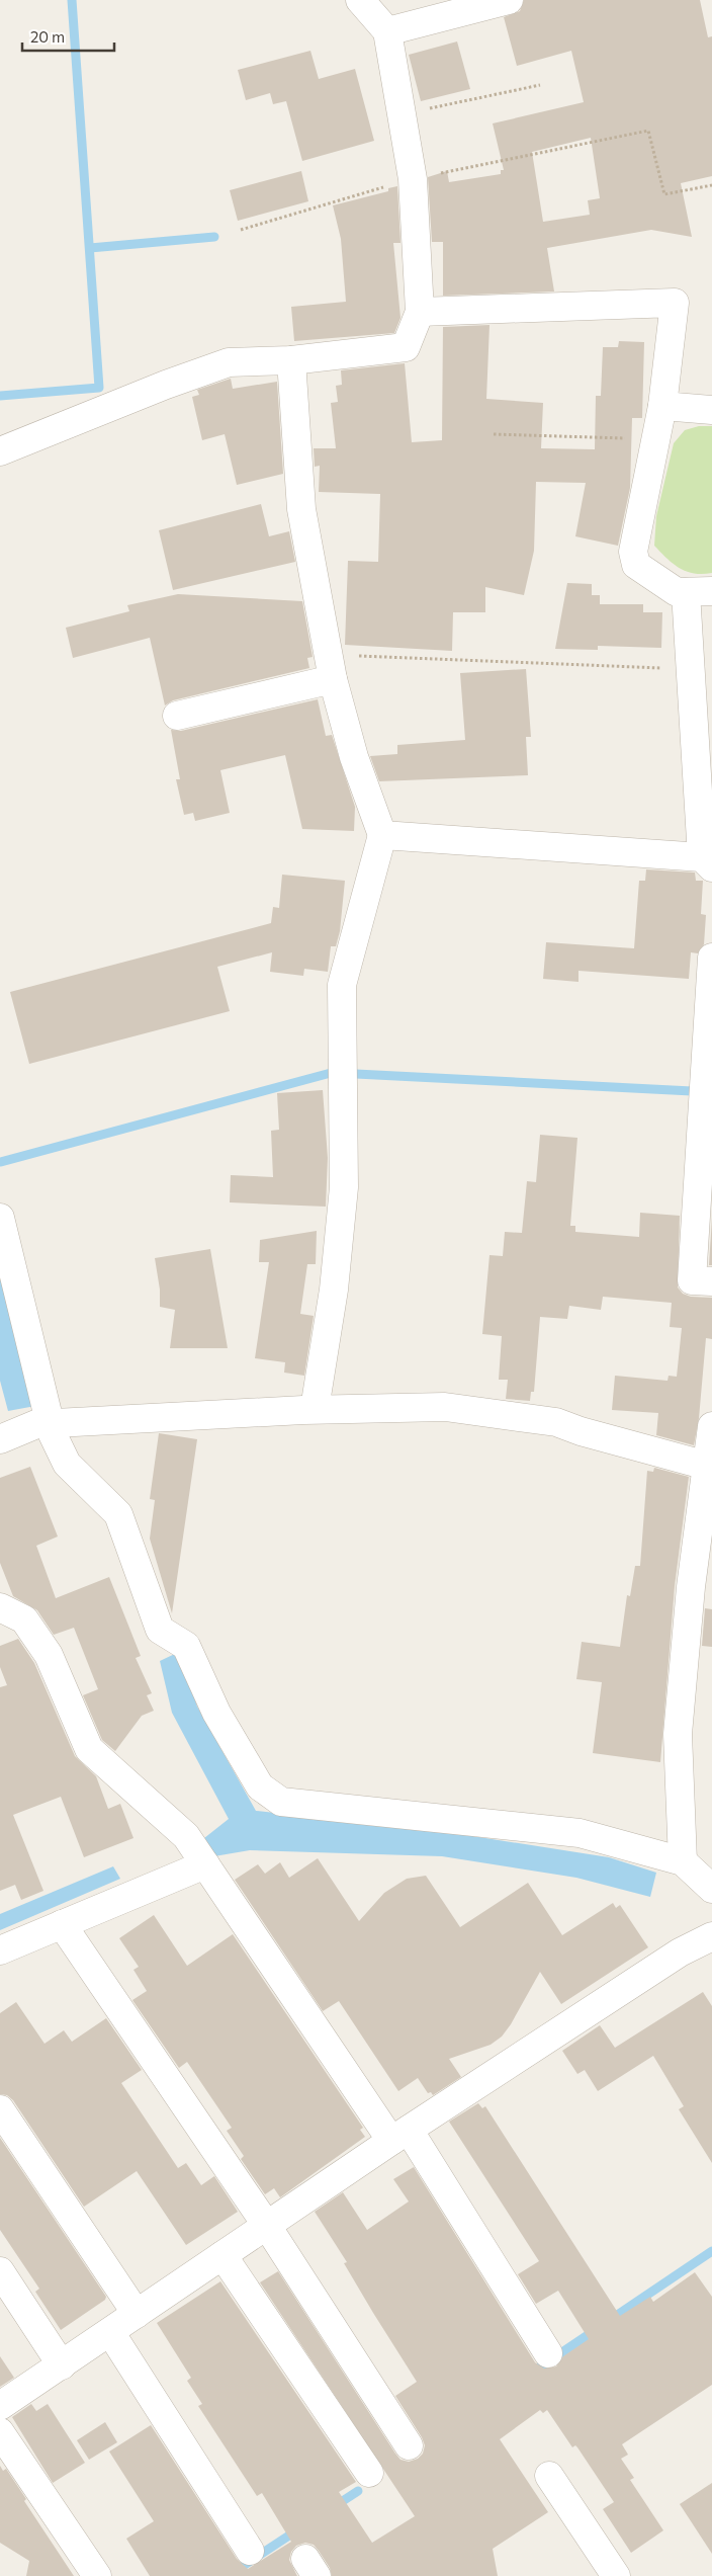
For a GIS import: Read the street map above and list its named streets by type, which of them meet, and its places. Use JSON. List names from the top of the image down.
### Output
{
  "scale_bar": "20 m"
}
